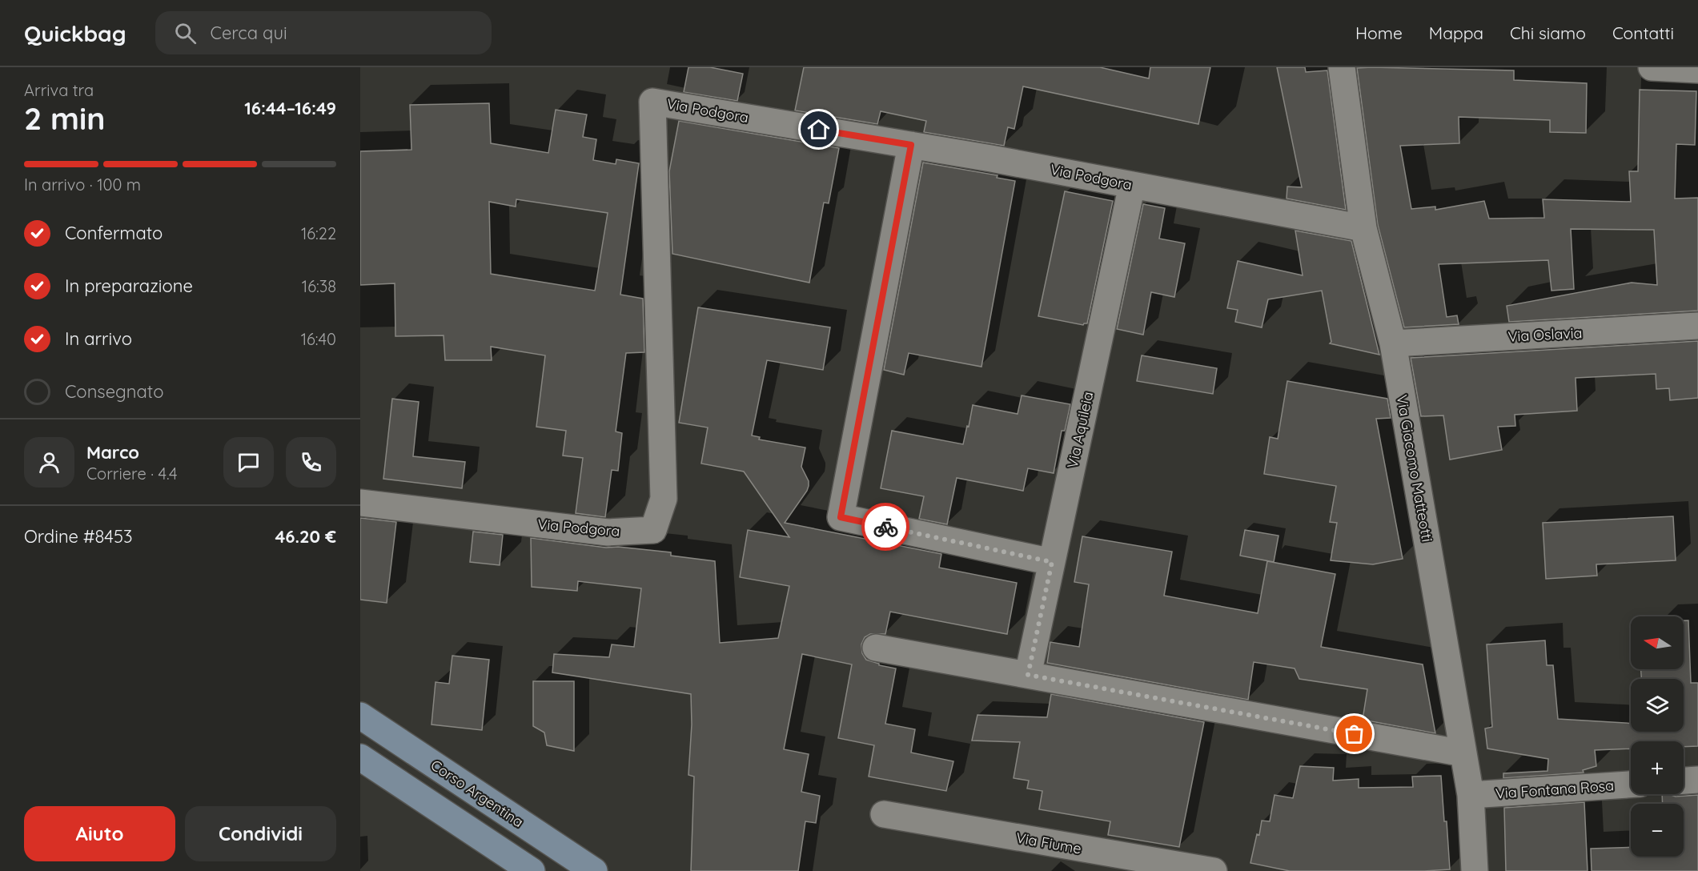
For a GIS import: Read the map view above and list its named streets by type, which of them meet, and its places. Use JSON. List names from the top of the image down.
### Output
{
  "streets": {
    "main road": ["Corso Argentina"],
    "street": [
      "Via Podgora",
      "Via Oslavia",
      "Via Aquileia",
      "Via Giacomo Matteotti",
      "Via Fontana Rosa",
      "Via Fiume"
    ]
  },
  "crossings": [
    ["Via Podgora", "Via Aquileia"],
    ["Via Podgora", "Via Giacomo Matteotti"],
    ["Via Oslavia", "Via Giacomo Matteotti"],
    ["Via Giacomo Matteotti", "Via Fontana Rosa"]
  ],
  "north": "left",
  "page": {
    "header": "Quickbag",
    "search": "Cerca qui",
    "nav": [
      "Home",
      "Mappa",
      "Chi siamo",
      "Contatti"
    ],
    "heading": ["2 min", "Arriva tra", "16:44–16:49"],
    "panel": [
      "Marco",
      "Corriere · 4.4",
      "Ordine #8453",
      "46.20 €"
    ],
    "bar": "In arrivo · 100 m",
    "list": [
      ["Confermato", "16:22"],
      ["In preparazione", "16:38"],
      ["In arrivo", "16:40"],
      "Consegnato"
    ],
    "map_buttons": ["+", "−"],
    "buttons": ["Aiuto", "Condividi"]
  }
}
